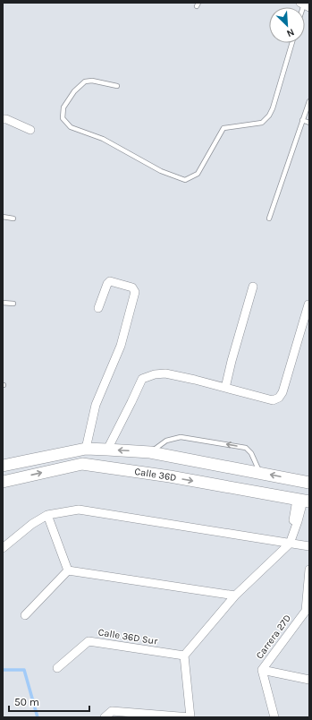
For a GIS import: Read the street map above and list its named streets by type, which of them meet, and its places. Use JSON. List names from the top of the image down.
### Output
{
  "streets": {
    "main road": ["Calle 36D"],
    "street": ["Calle 36D Sur", "Carrera 27D"]
  },
  "scale_bar": "50 m",
  "north": "bottom right"
}
